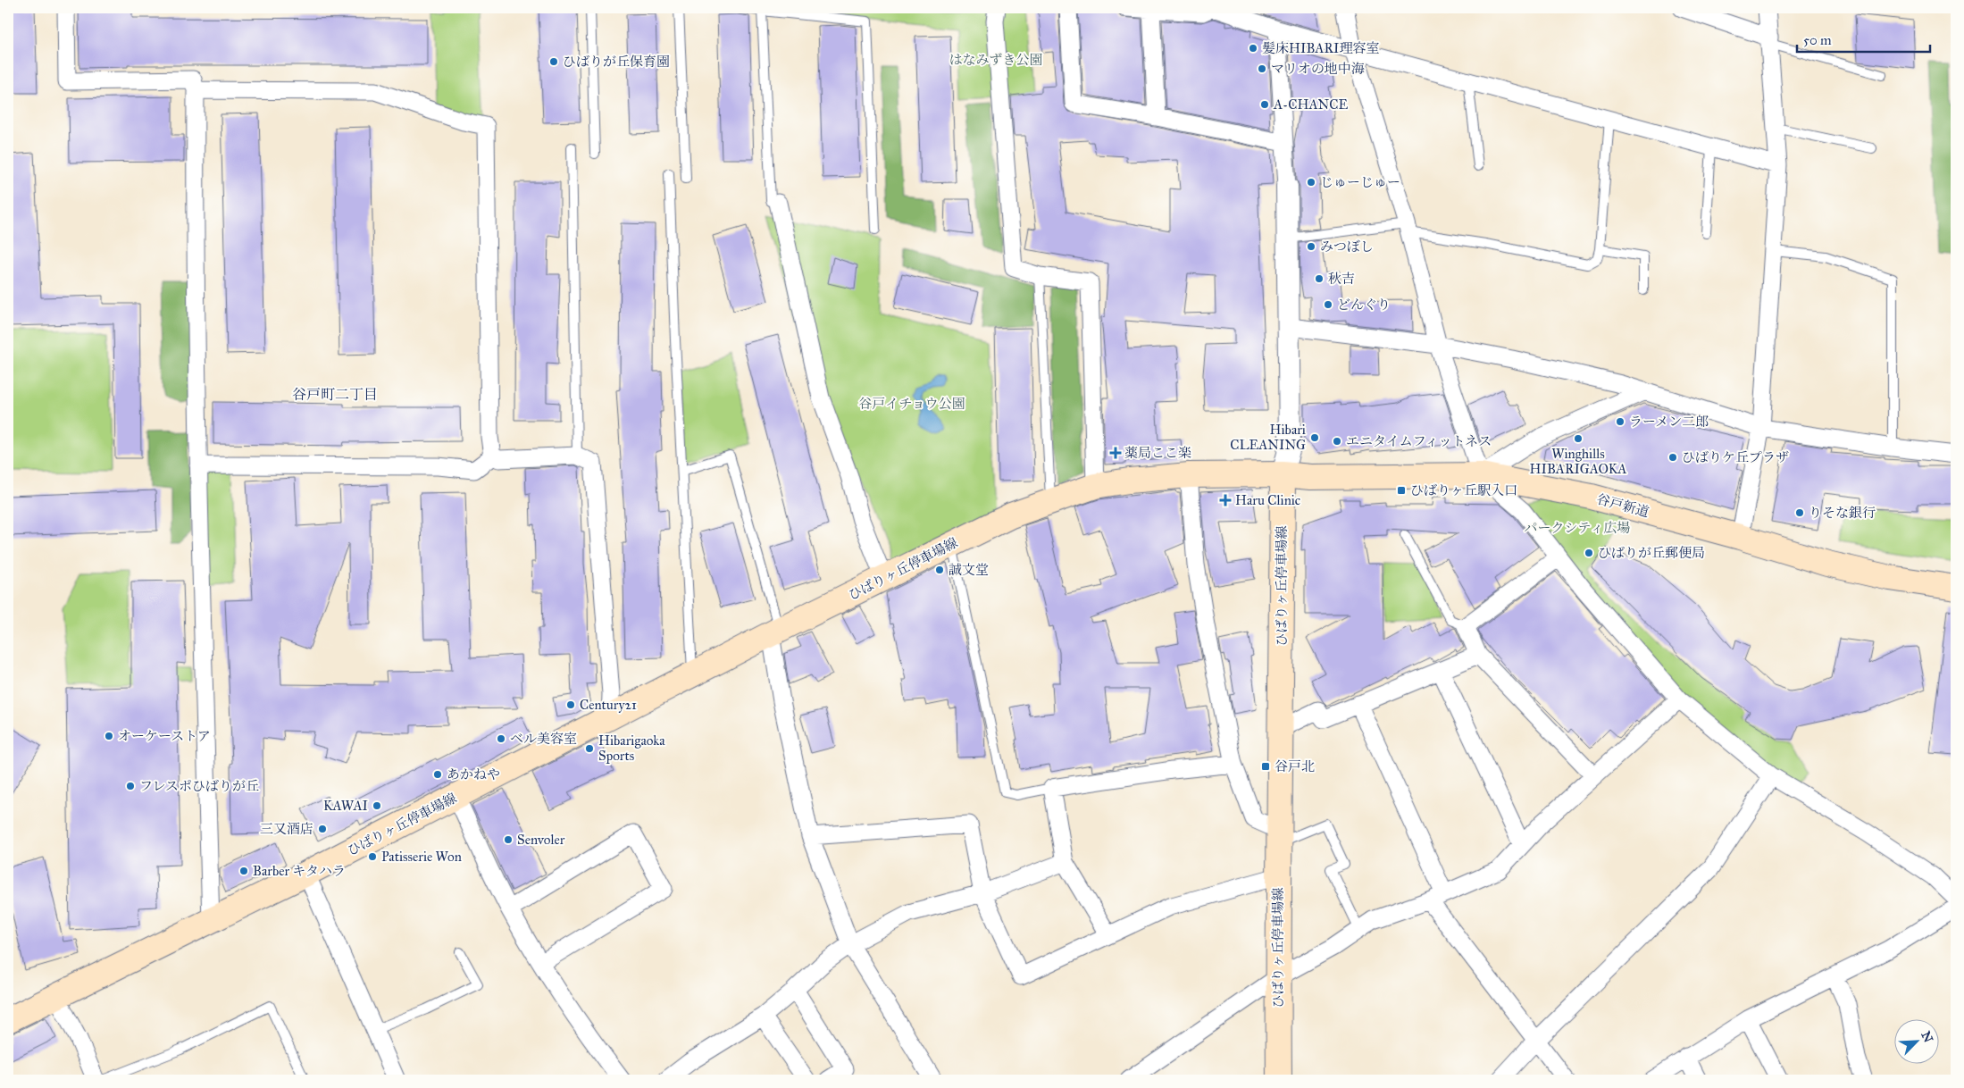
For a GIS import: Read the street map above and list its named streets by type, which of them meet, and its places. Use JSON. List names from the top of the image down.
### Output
{
  "streets": {
    "main road": ["谷戸新道", "ひばりヶ丘停車場線"]
  },
  "crossings": [
    ["谷戸新道", "ひばりヶ丘停車場線"]
  ],
  "districts": ["谷戸町二丁目"],
  "parks": ["はなみずき公園", "谷戸イチョウ公園", "パークシティ広場"],
  "places": {
    "other": [
      "髪床HIBARI理容室",
      "ひばりが丘保育園",
      "マリオの地中海",
      "A-CHANCE",
      "じゅーじゅー",
      "みつぼし",
      "秋吉",
      "どんぐり",
      "ラーメン二郎",
      "Hibari CLEANING",
      "Winghills HIBARIGAOKA",
      "エニタイムフィットネス",
      "ひばりケ丘プラザ",
      "りそな銀行",
      "ひばりが丘郵便局",
      "誠文堂",
      "Century21",
      "オーケーストア",
      "ベル美容室",
      "Hibarigaoka Sports",
      "あかねや",
      "フレスポひばりが丘",
      "KAWAI",
      "三又酒店",
      "Senvoler",
      "Patisserie Won",
      "Barber キタハラ"
    ],
    "health": ["薬局ここ楽", "Haru Clinic"],
    "transit": ["ひばりヶ丘駅入口", "谷戸北"]
  },
  "scale_bar": "50 m",
  "north": "top right"
}
